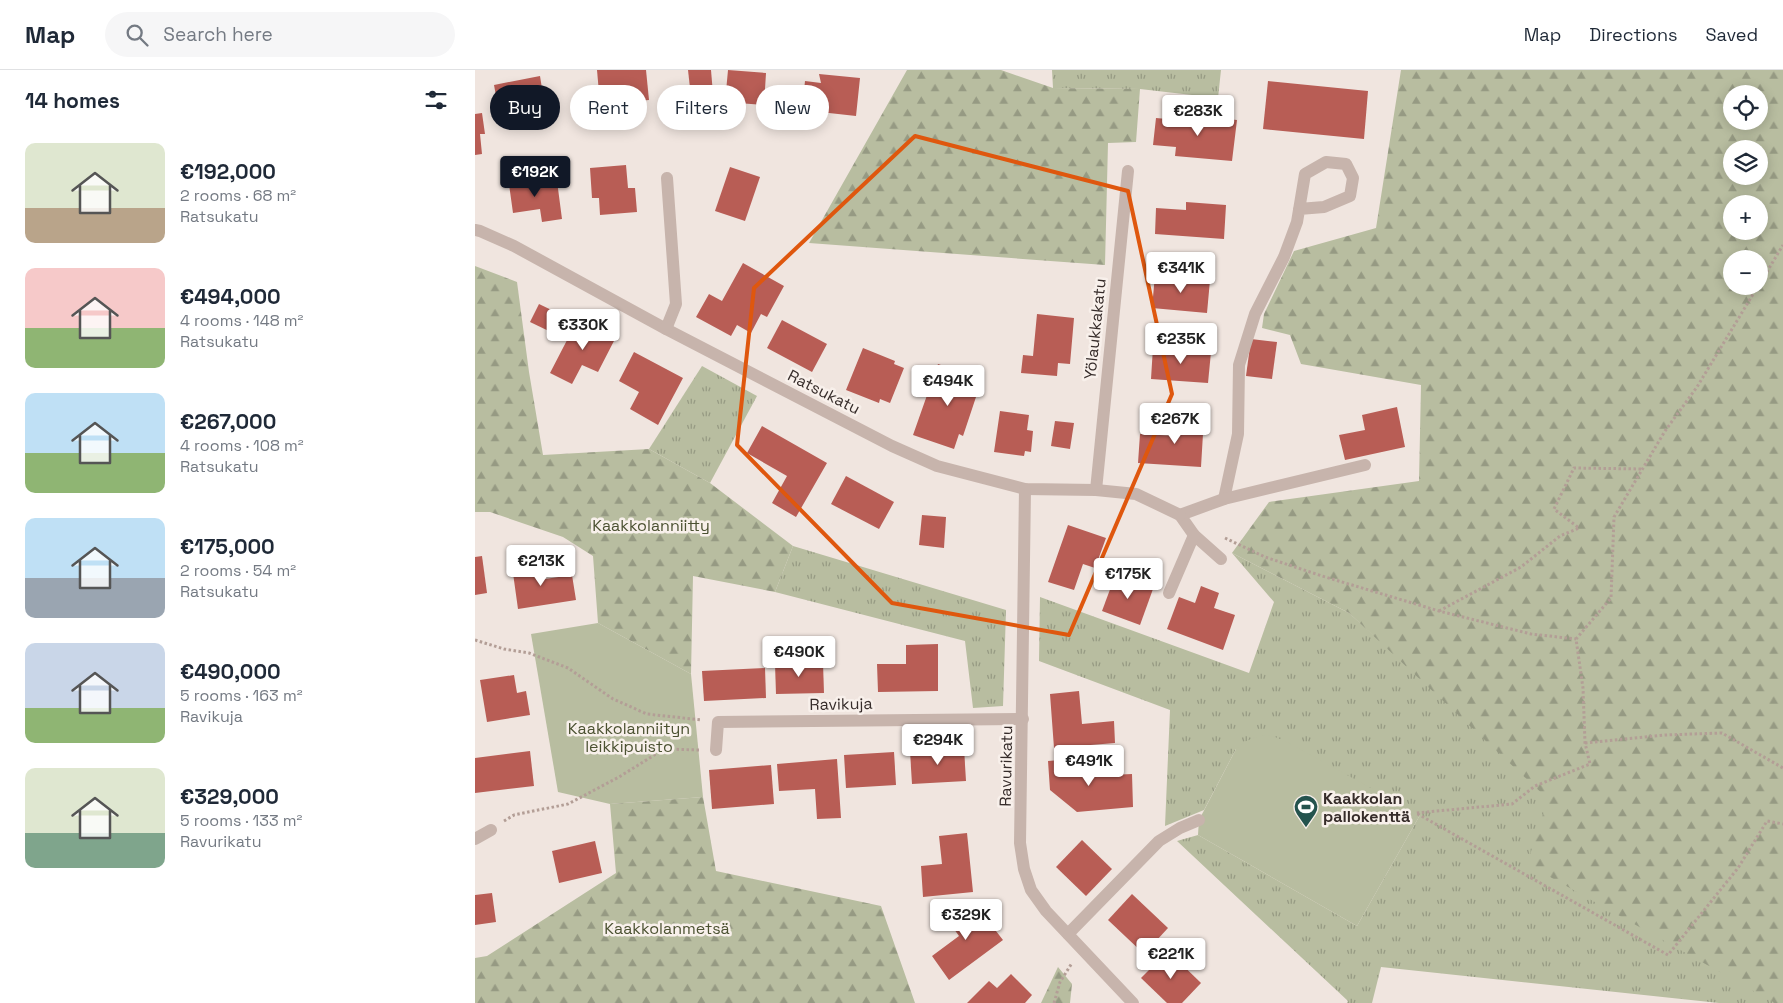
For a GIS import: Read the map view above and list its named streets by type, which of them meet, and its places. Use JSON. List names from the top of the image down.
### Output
{
  "streets": {
    "street": [
      "Yölaukkakatu",
      "Ratsukatu",
      "Ravikuja",
      "Ravurikatu"
    ]
  },
  "crossings": [
    ["Yölaukkakatu", "Ratsukatu"],
    ["Ratsukatu", "Ravurikatu"],
    ["Ravikuja", "Ravurikatu"]
  ],
  "parks": ["Kaakkolanniitty", "Kaakkolanniityn leikkipuisto", "Kaakkolanmetsä"],
  "places": {
    "sports": ["Kaakkolan pallokenttä"]
  },
  "page": {
    "header": "Map",
    "search": "Search here",
    "nav": ["Map", "Directions", "Saved"],
    "heading": "14 homes",
    "map_buttons": ["+", "−"],
    "chip": [
      "Buy",
      "Rent",
      "Filters",
      "New"
    ],
    "price": [
      "€283K",
      "€192K",
      "€341K",
      "€330K",
      "€235K",
      "€494K",
      "€267K",
      "€213K",
      "€175K",
      "€490K",
      "€294K",
      "€491K",
      "€329K",
      "€221K"
    ],
    "list": [
      {
        "name": "€192,000",
        "note": "2 rooms · 68 m² · Ratsukatu"
      },
      {
        "name": "€494,000",
        "note": "4 rooms · 148 m² · Ratsukatu"
      },
      {
        "name": "€267,000",
        "note": "4 rooms · 108 m² · Ratsukatu"
      },
      {
        "name": "€175,000",
        "note": "2 rooms · 54 m² · Ratsukatu"
      },
      {
        "name": "€490,000",
        "note": "5 rooms · 163 m² · Ravikuja"
      },
      {
        "name": "€329,000",
        "note": "5 rooms · 133 m² · Ravurikatu"
      }
    ]
  }
}
